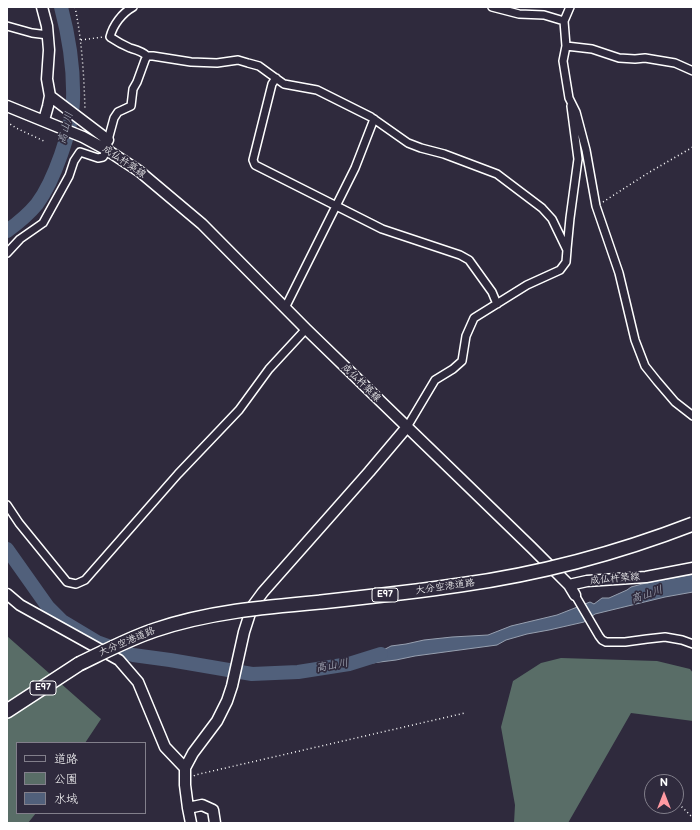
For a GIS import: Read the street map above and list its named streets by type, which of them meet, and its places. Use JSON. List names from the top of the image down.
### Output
{
  "streets": {
    "highway": ["大分空港道路", "E97"],
    "main road": ["成仏杵築線"]
  },
  "water": ["高山川"],
  "legend": ["道路", "公園", "水域"],
  "north": "top"
}
